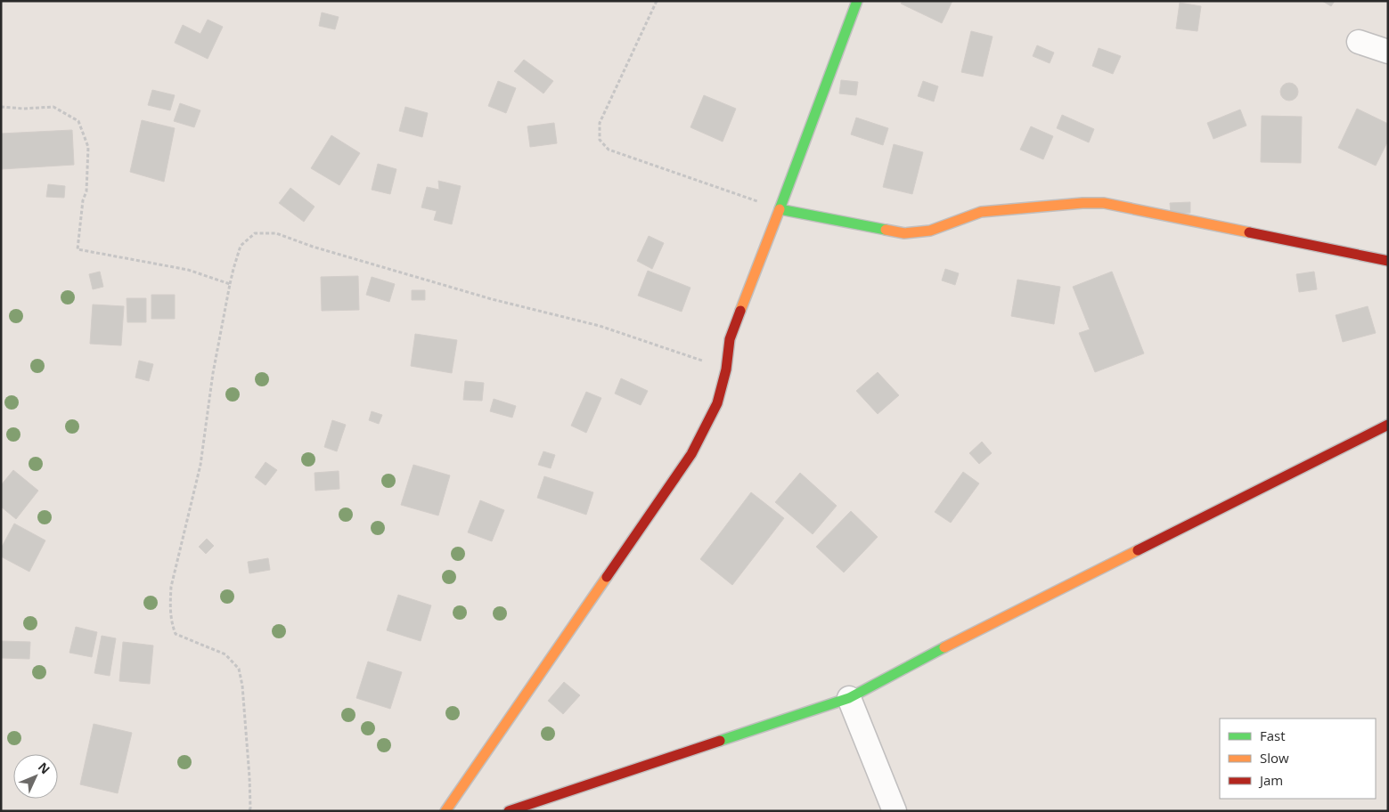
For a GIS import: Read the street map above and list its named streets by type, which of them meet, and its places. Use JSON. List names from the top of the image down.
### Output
{
  "legend": ["Fast", "Slow", "Jam"],
  "north": "top right"
}
